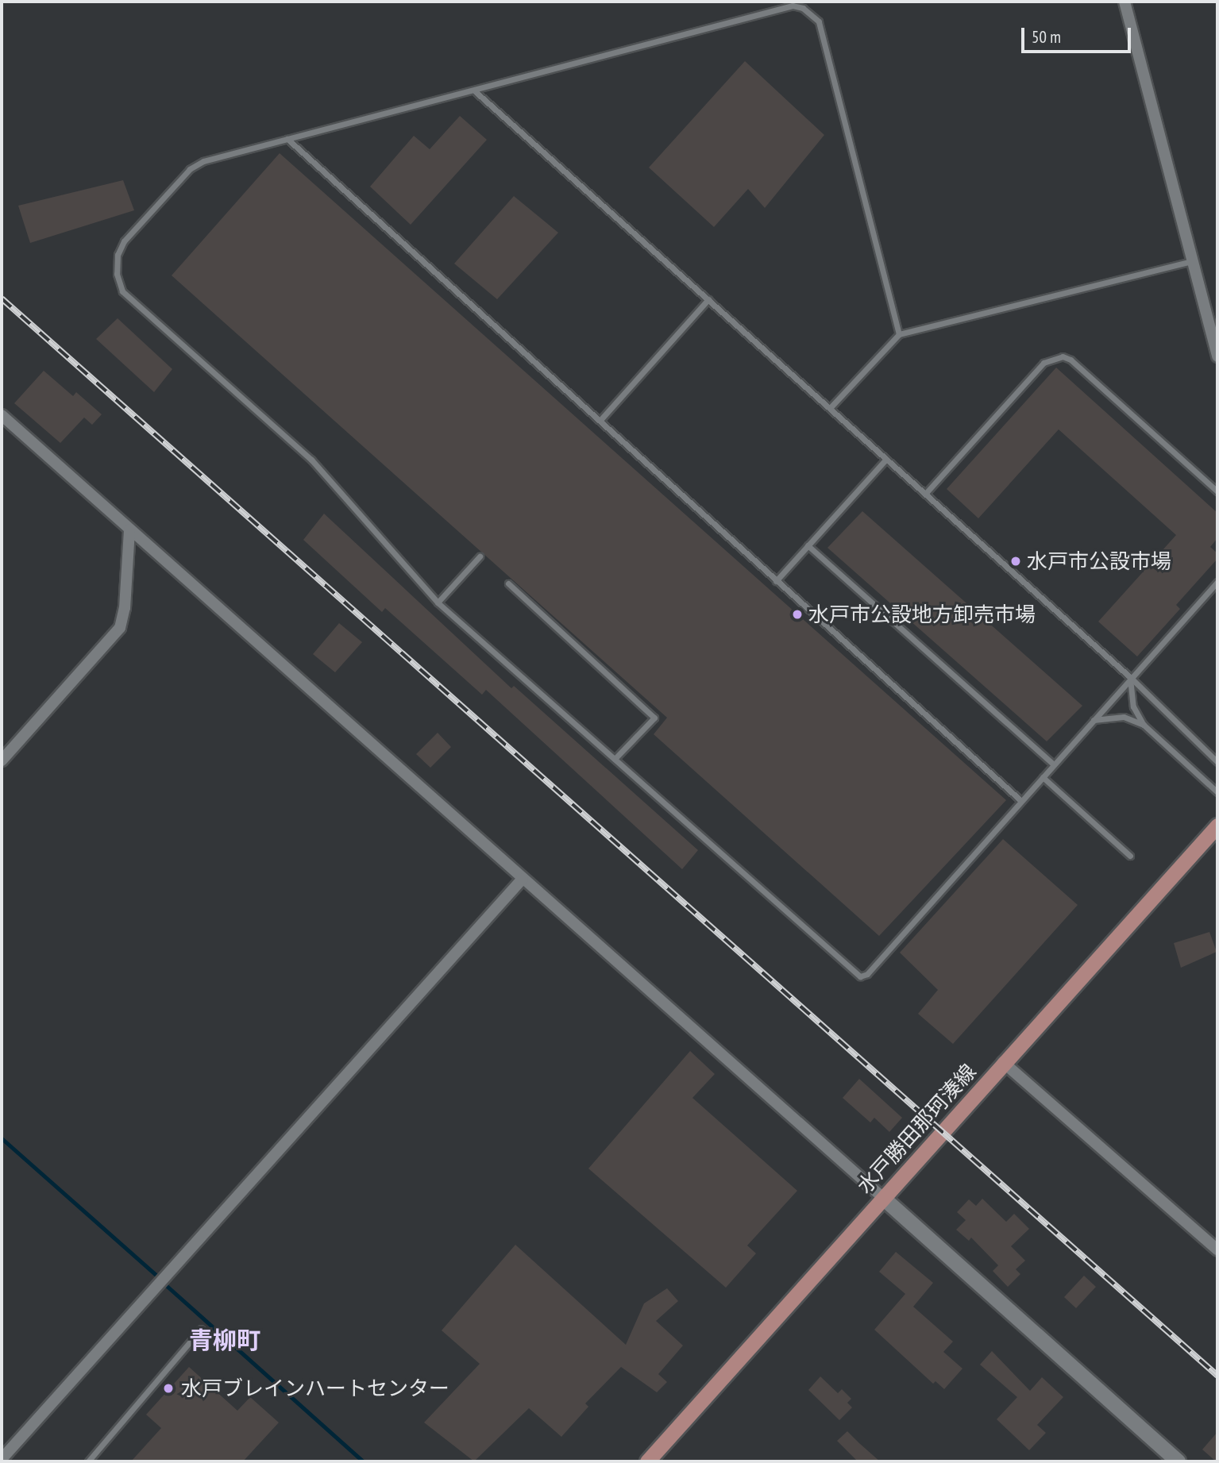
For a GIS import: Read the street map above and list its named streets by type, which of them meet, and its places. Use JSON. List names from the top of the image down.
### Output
{
  "streets": {
    "main road": ["水戸勝田那珂湊線"]
  },
  "districts": ["青柳町"],
  "places": ["水戸市公設市場", "水戸市公設地方卸売市場", "水戸ブレインハートセンター"],
  "scale_bar": "50 m"
}
